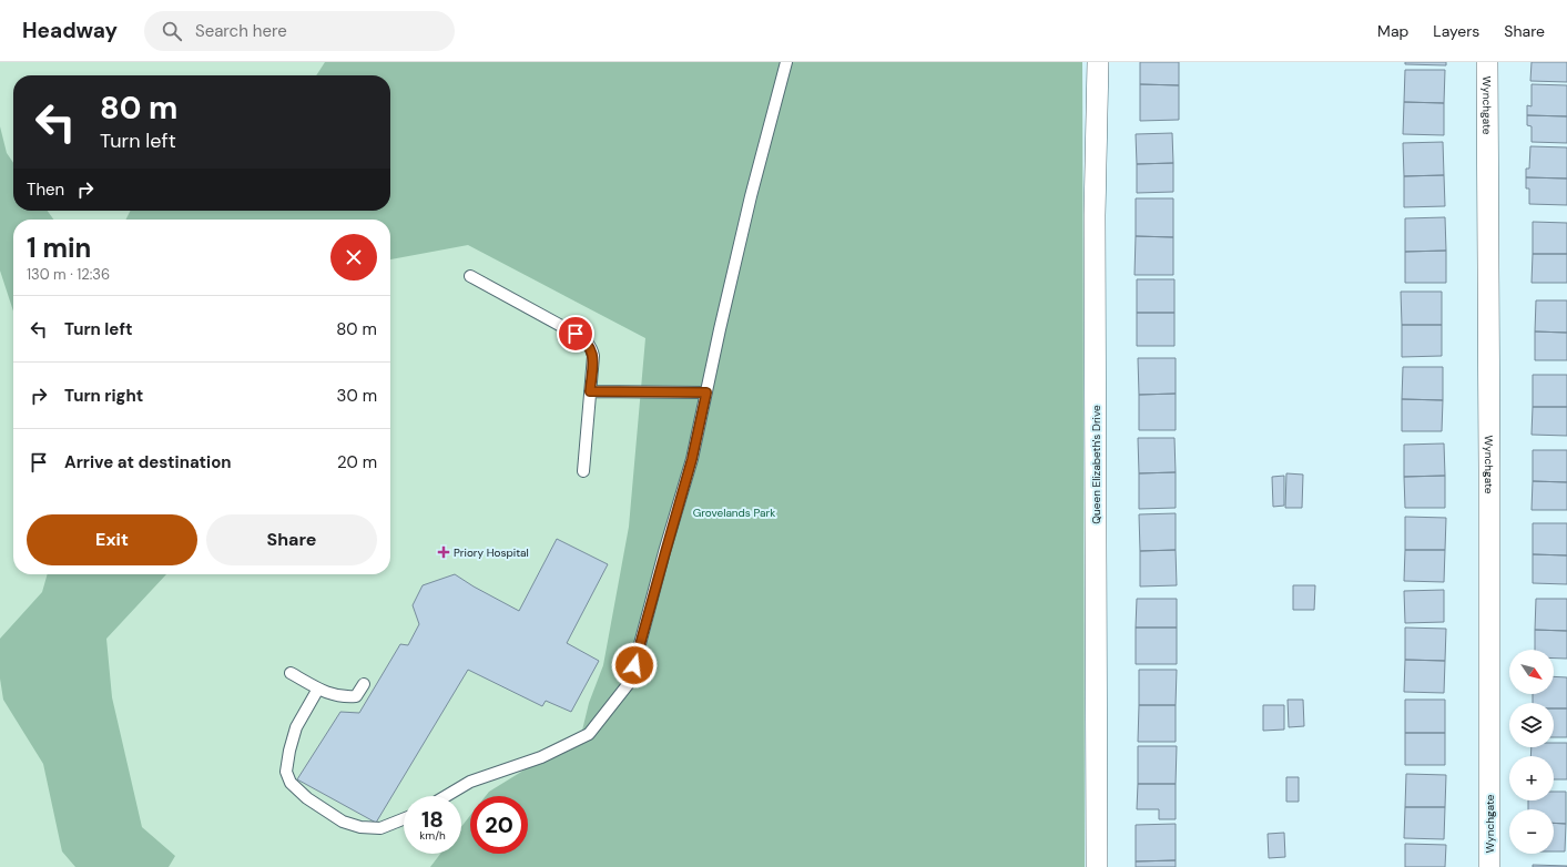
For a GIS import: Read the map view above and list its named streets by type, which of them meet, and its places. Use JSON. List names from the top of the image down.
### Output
{
  "streets": {
    "street": ["Wynchgate", "Queen Elizabeth's Drive"]
  },
  "parks": ["Grovelands Park"],
  "places": {
    "health": ["Priory Hospital"]
  },
  "north": "bottom right",
  "page": {
    "header": "Headway",
    "search": "Search here",
    "nav": ["Map", "Layers", "Share"],
    "turn": ["80 m", "Turn left"],
    "then": "Then",
    "heading": ["1 min", "130 m · 12:36"],
    "list": [
      {
        "name": "Turn left",
        "value": "80 m"
      },
      {
        "name": "Turn right",
        "value": "30 m"
      },
      {
        "name": "Arrive at destination",
        "value": "20 m"
      }
    ],
    "buttons": ["Exit", "Share"],
    "map_buttons": ["+", "−"],
    "speed": "18 km/h",
    "limit": "20"
  }
}
